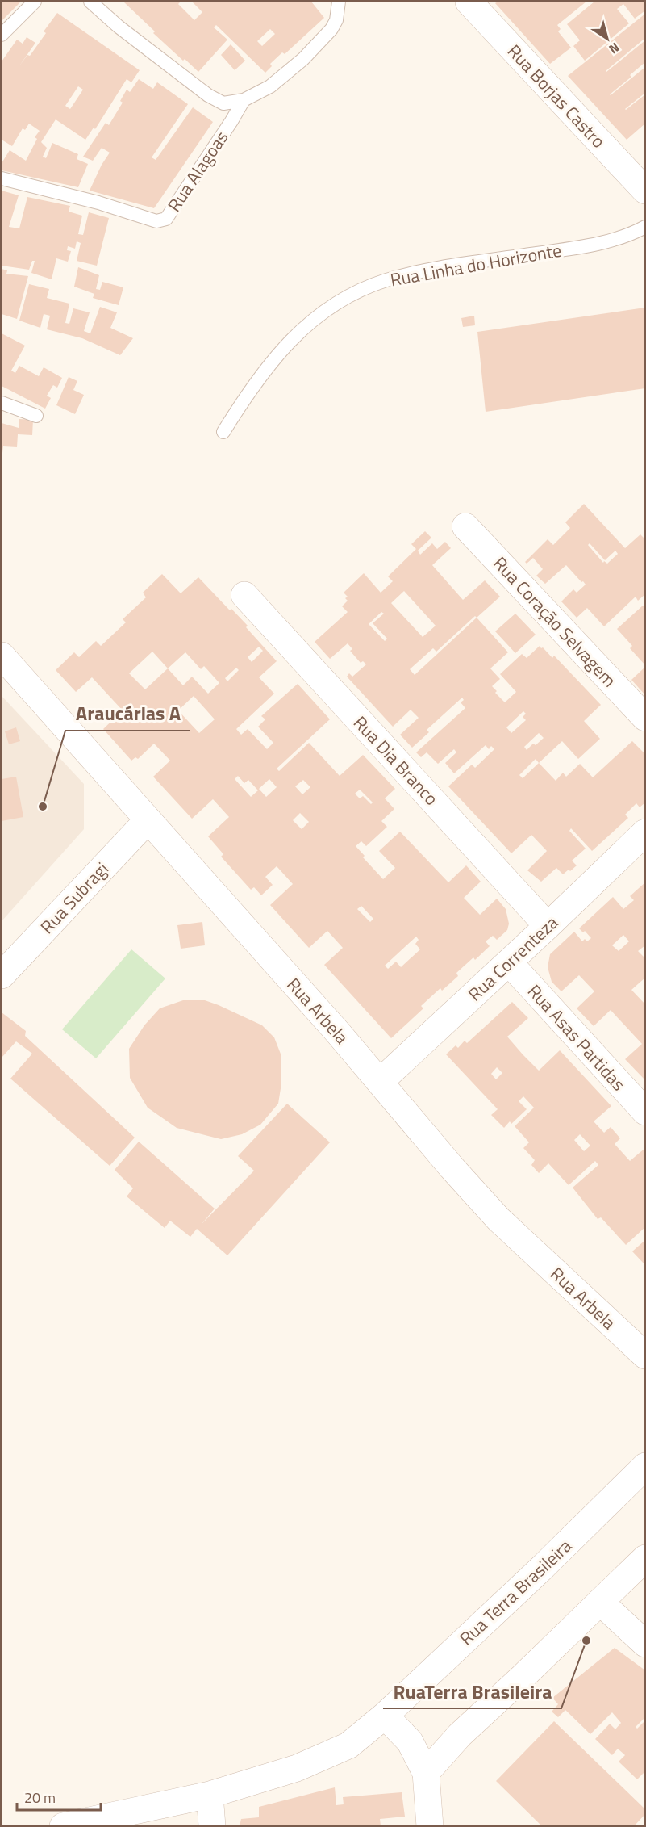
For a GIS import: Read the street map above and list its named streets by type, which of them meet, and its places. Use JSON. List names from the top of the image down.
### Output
{
  "streets": {
    "street": [
      "Rua Borjas Castro",
      "Rua Coração Selvagem",
      "Rua Dia Branco",
      "Rua Subragi",
      "Rua Correnteza",
      "Rua Arbela",
      "Rua Asas Partidas",
      "Rua Terra Brasileira"
    ],
    "lane": ["Rua Alagoas", "Rua Linha do Horizonte"]
  },
  "crossings": [
    ["Rua Dia Branco", "Rua Correnteza"],
    ["Rua Subragi", "Rua Arbela"],
    ["Rua Correnteza", "Rua Arbela"],
    ["Rua Correnteza", "Rua Asas Partidas"]
  ],
  "places": ["Araucárias A", "RuaTerra Brasileira"],
  "scale_bar": "20 m",
  "north": "bottom right"
}
